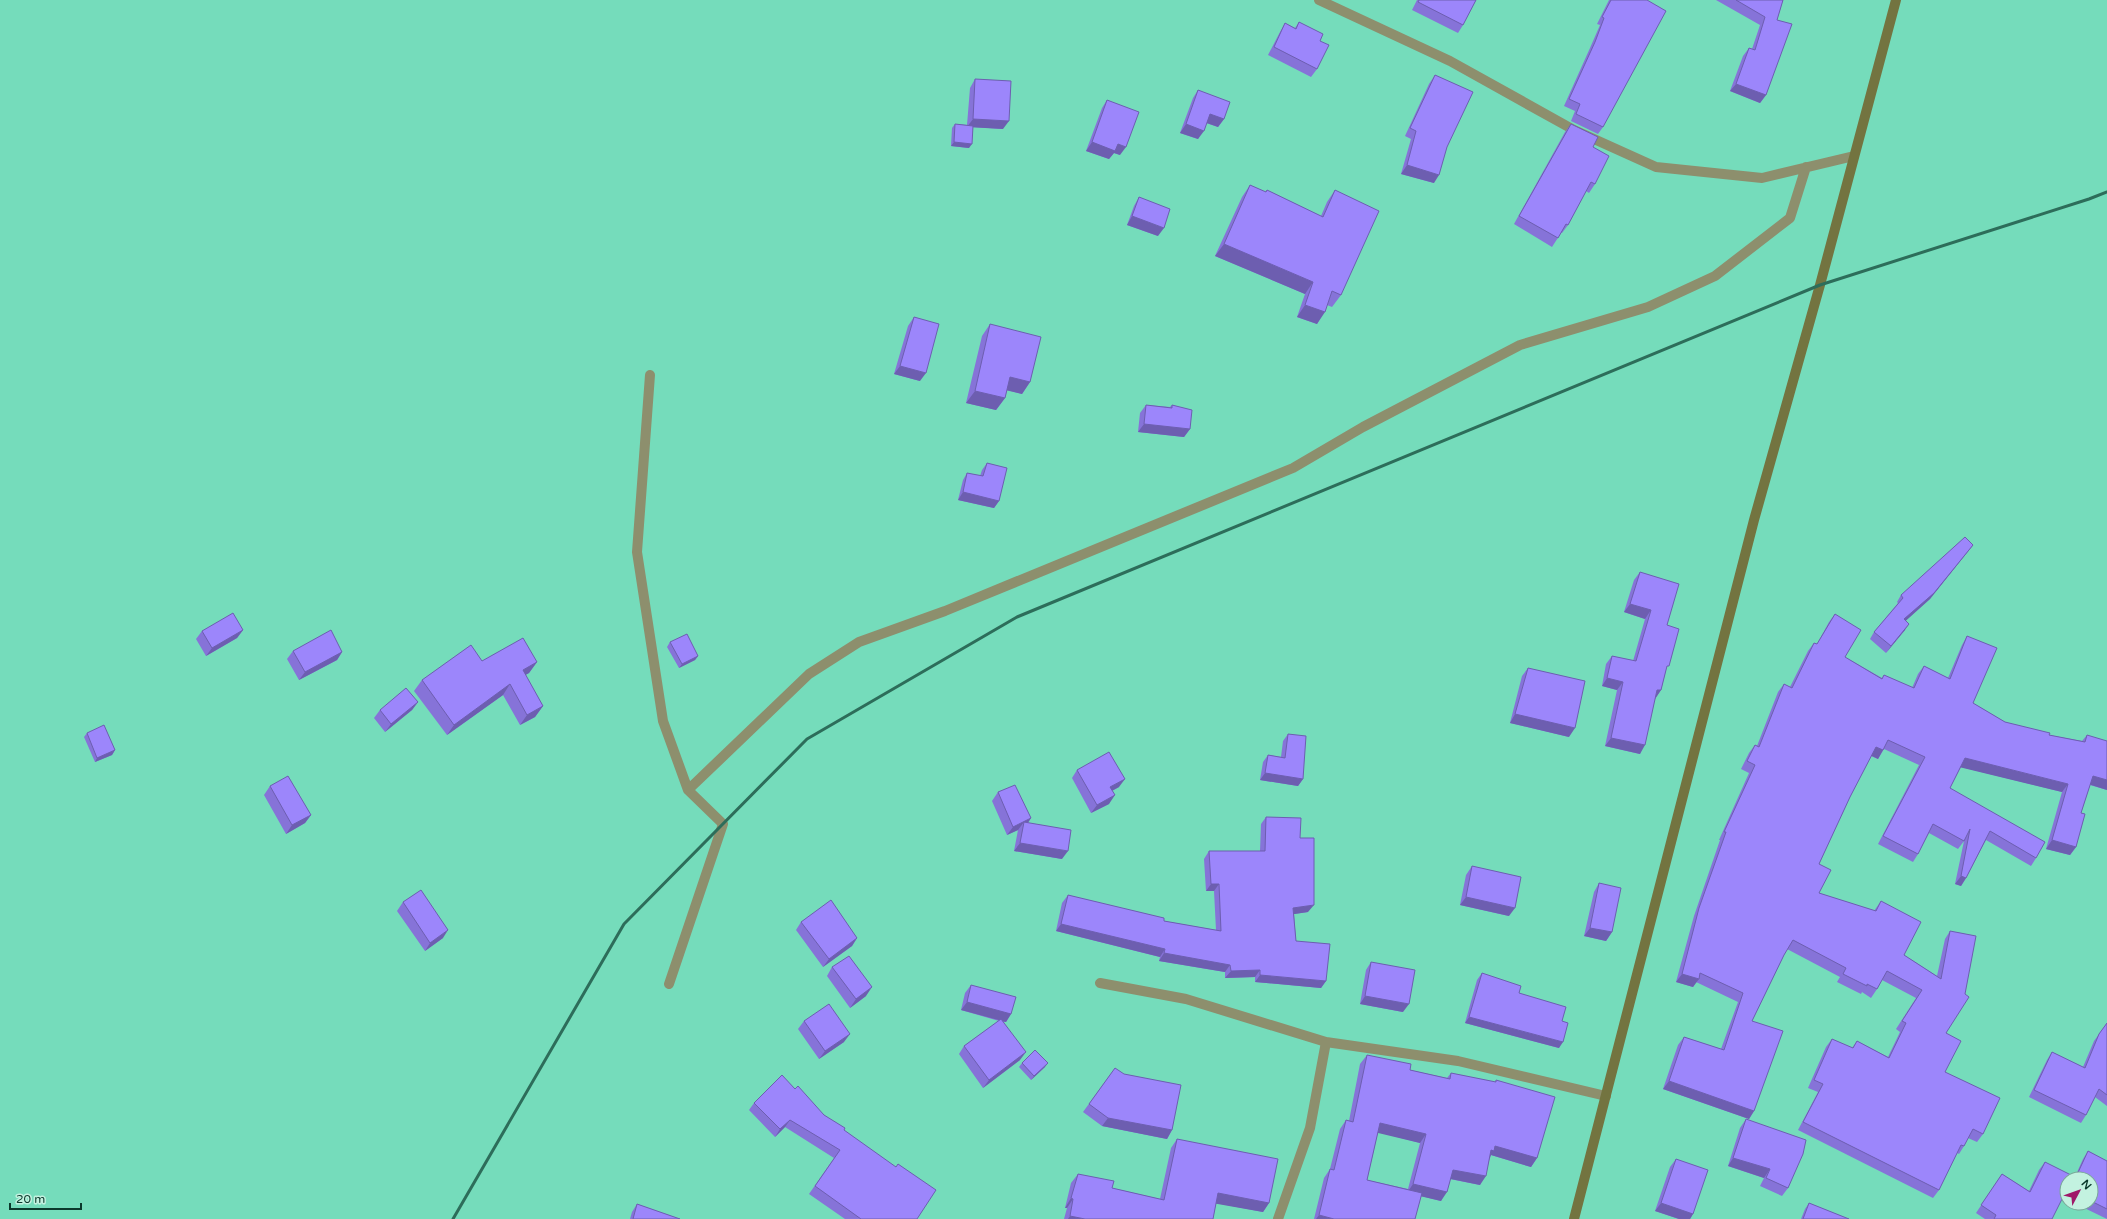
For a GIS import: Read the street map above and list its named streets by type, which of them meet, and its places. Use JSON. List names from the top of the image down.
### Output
{
  "scale_bar": "20 m",
  "north": "top right"
}
